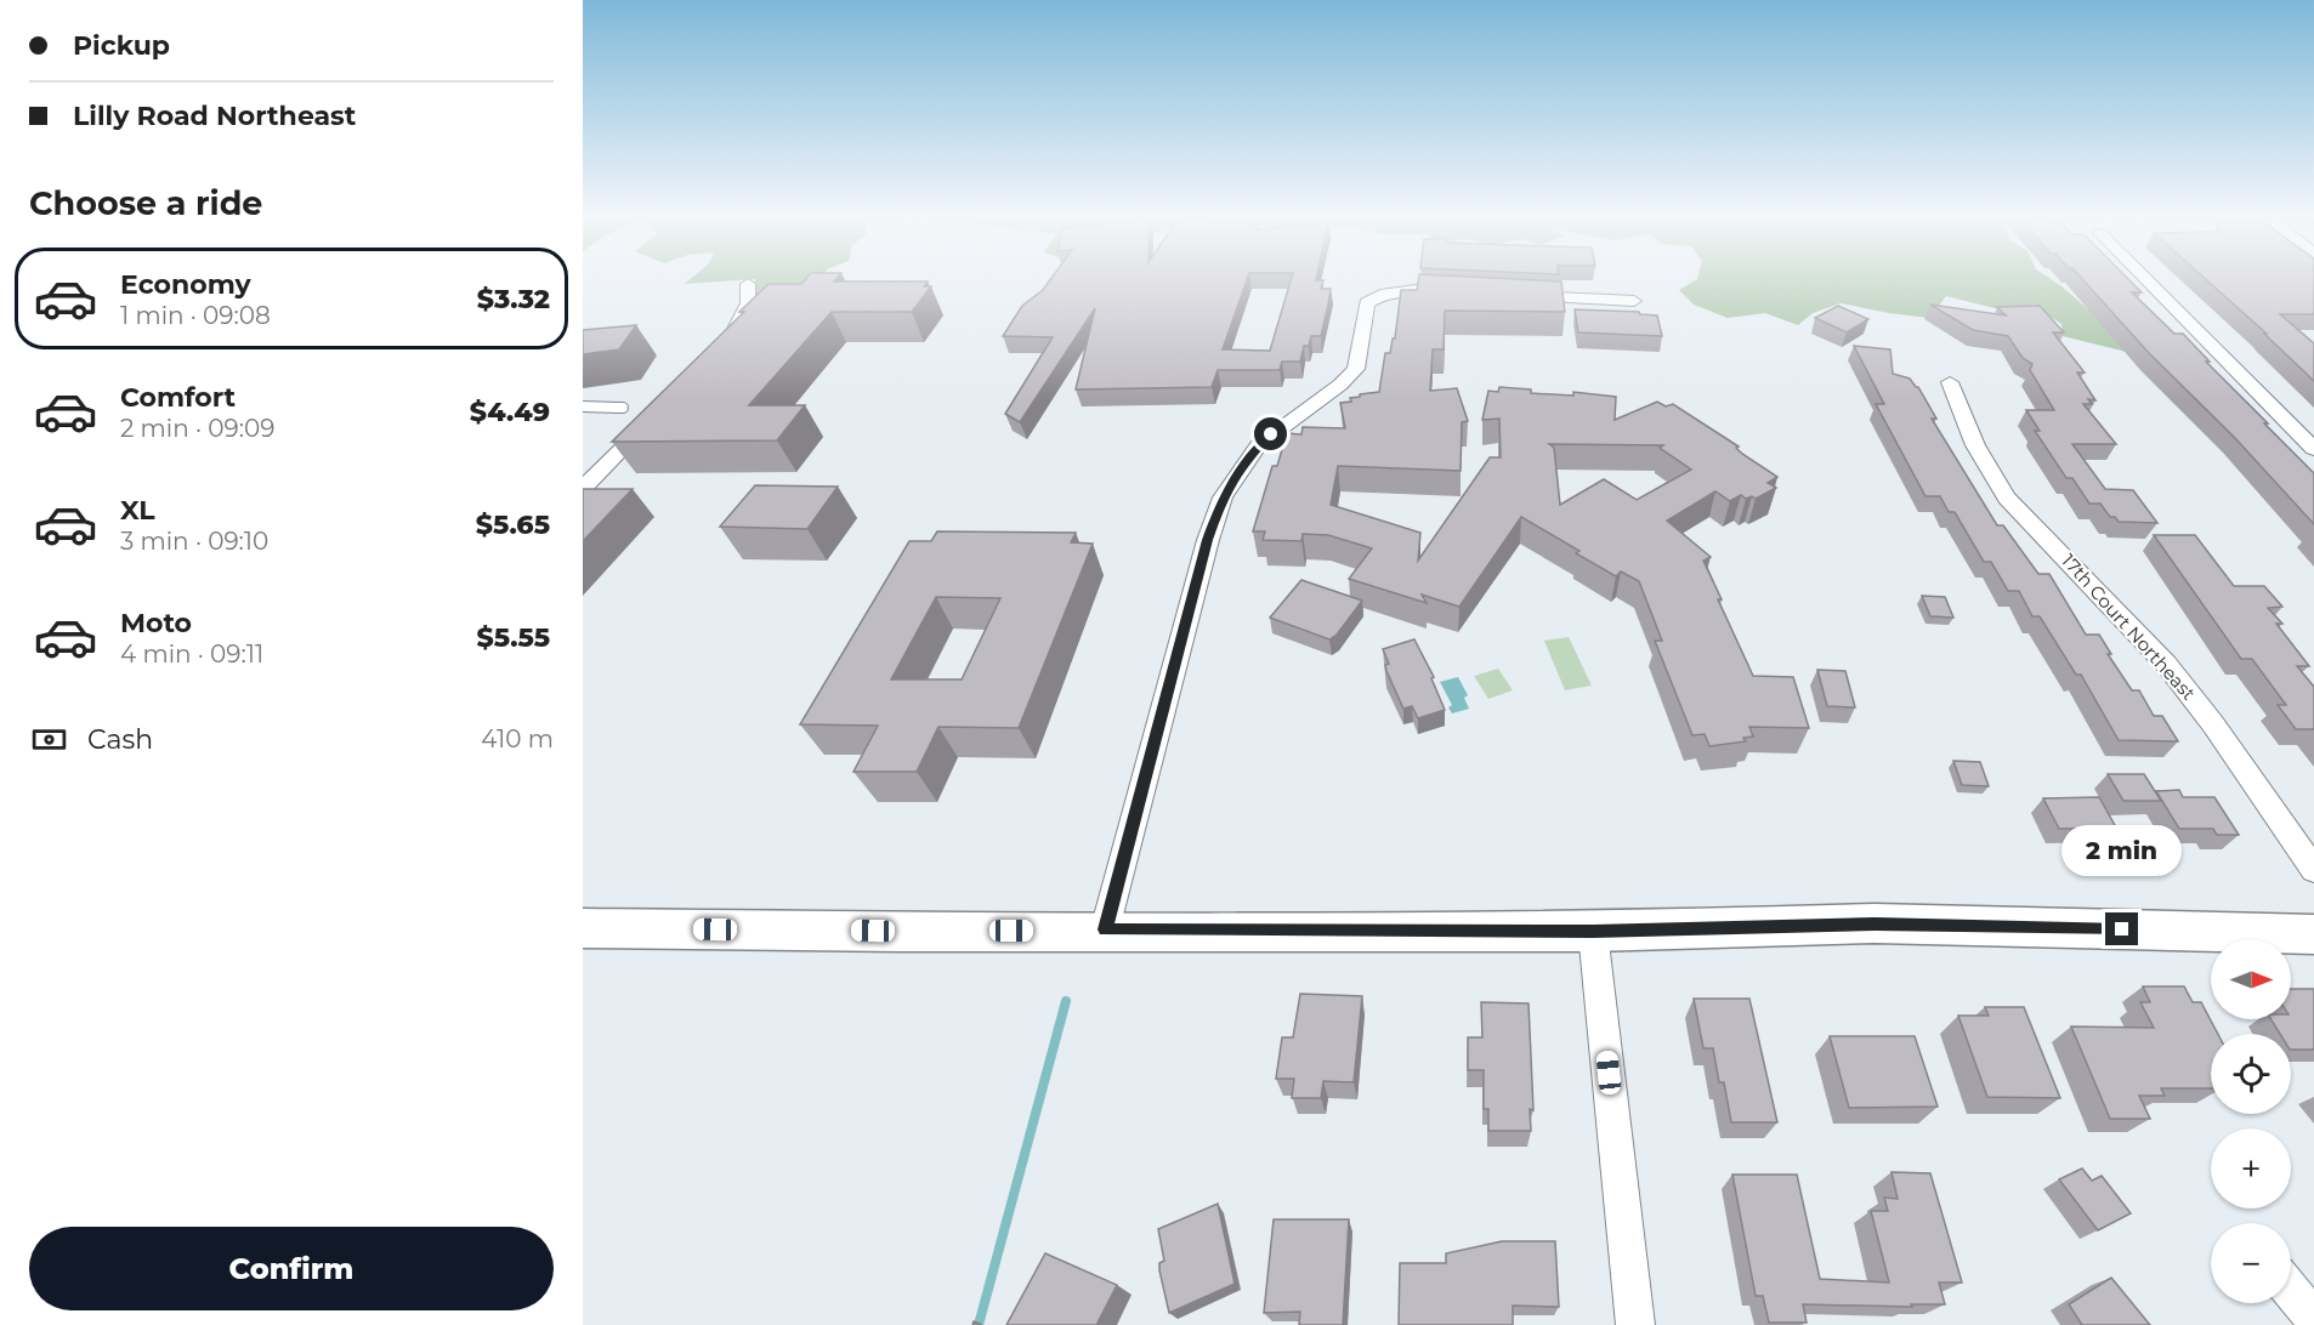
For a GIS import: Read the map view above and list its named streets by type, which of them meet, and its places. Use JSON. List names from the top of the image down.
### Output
{
  "streets": {
    "street": ["17th Court Northeast"]
  },
  "north": "right",
  "page": {
    "banner": ["Pickup", "Lilly Road Northeast"],
    "heading": "Choose a ride",
    "list": [
      {
        "name": "Economy",
        "note": "1 min · 09:08",
        "value": "$3.32"
      },
      {
        "name": "Comfort",
        "note": "2 min · 09:09",
        "value": "$4.49"
      },
      {
        "name": "XL",
        "note": "3 min · 09:10",
        "value": "$5.65"
      },
      {
        "name": "Moto",
        "note": "4 min · 09:11",
        "value": "$5.55"
      }
    ],
    "pay": ["Cash", "410 m"],
    "bubble": "2 min",
    "map_buttons": ["+", "−"],
    "buttons": "Confirm"
  }
}
